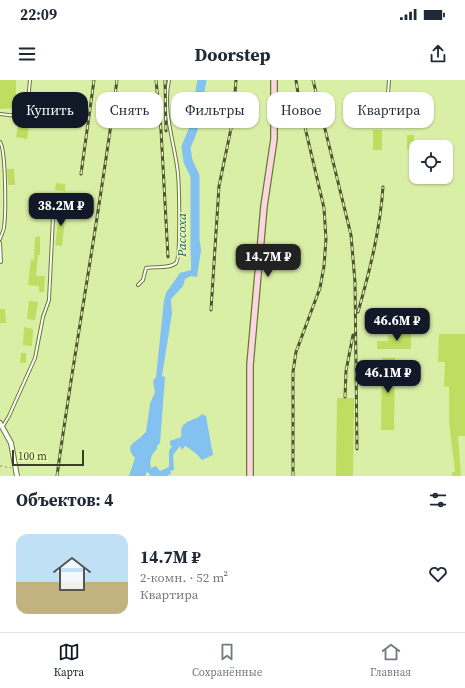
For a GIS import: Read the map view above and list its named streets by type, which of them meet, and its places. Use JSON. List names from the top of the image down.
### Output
{
  "water": ["Рассоха"],
  "scale_bar": "100 m",
  "page": {
    "status": "22:09",
    "header": "Doorstep",
    "chip": [
      "Купить",
      "Снять",
      "Фильтры",
      "Новое",
      "Квартира"
    ],
    "price": [
      "38.2M ₽",
      "14.7M ₽",
      "46.6M ₽",
      "46.1M ₽"
    ],
    "scale": "100 m",
    "heading": "Объектов: 4",
    "list": [
      {
        "name": "14.7M ₽",
        "note": "2-комн. · 52 m² · Квартира"
      }
    ],
    "tabs": ["Карта", "Сохранённые", "Главная"]
  }
}
